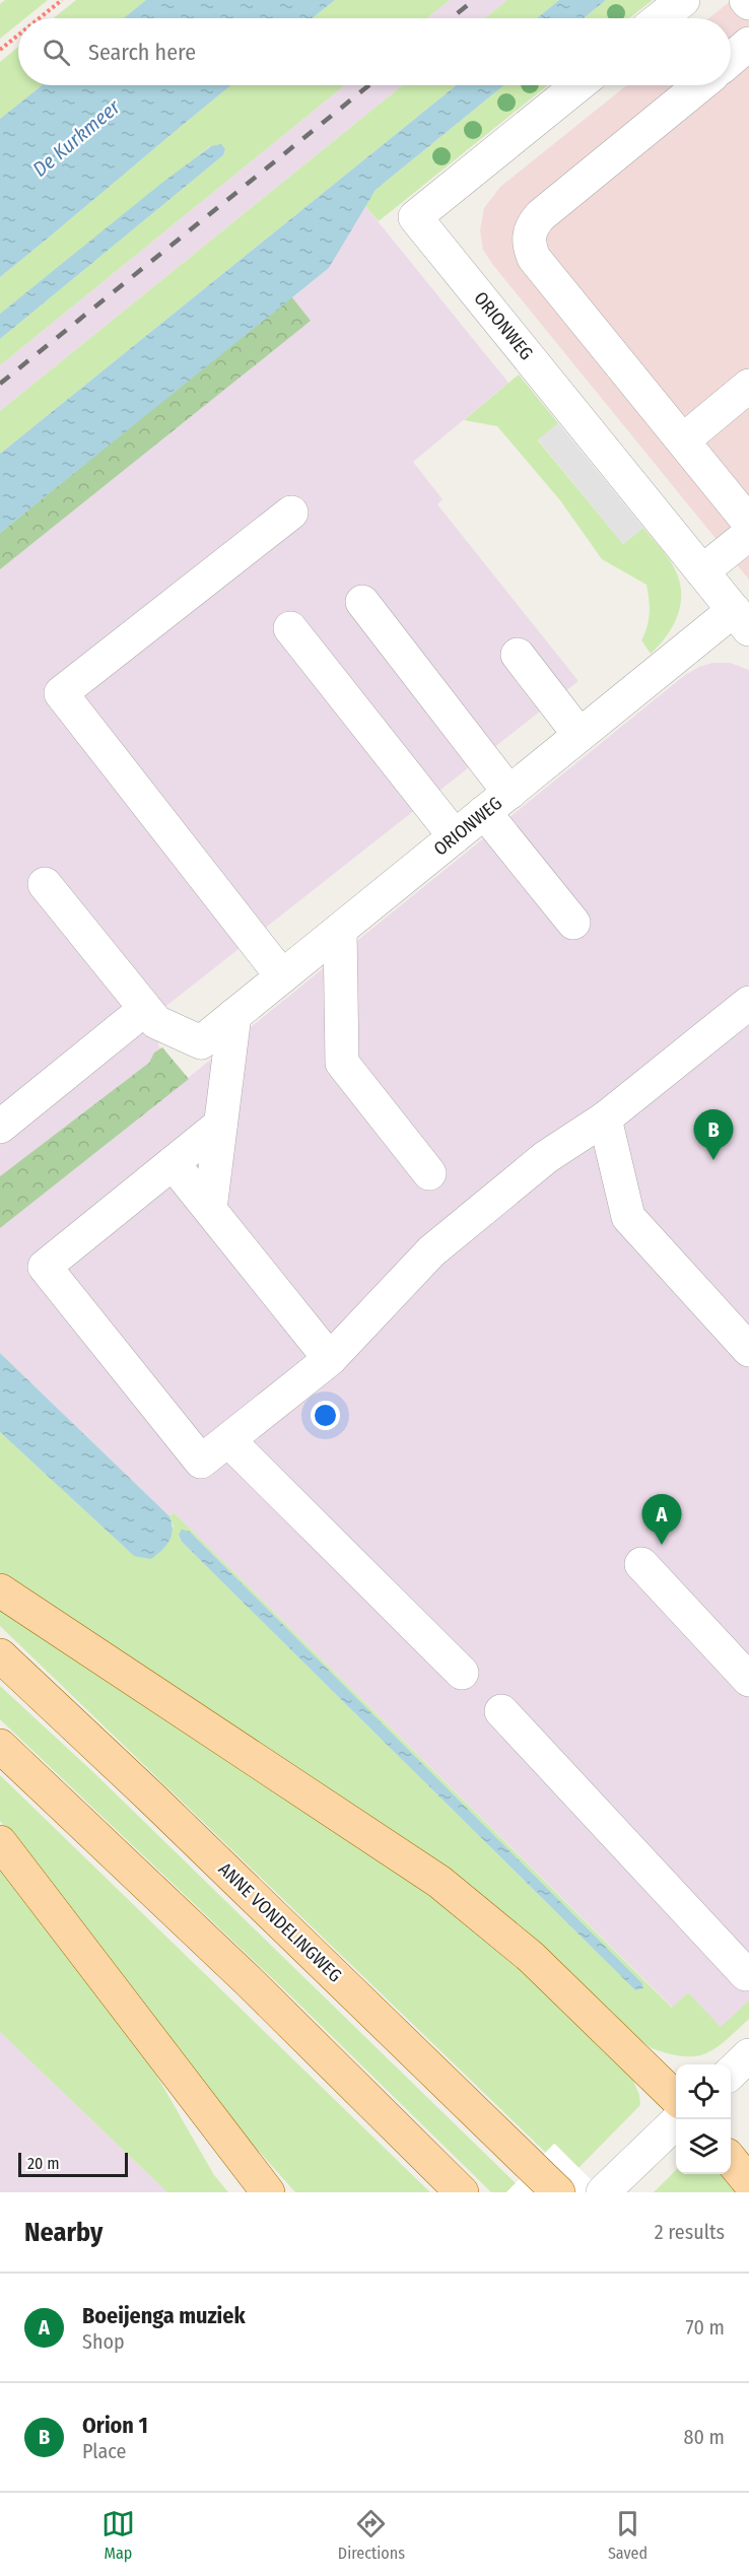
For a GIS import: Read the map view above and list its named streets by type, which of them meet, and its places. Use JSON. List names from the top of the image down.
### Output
{
  "streets": {
    "main road": ["ANNE VONDELINGWEG"],
    "street": ["ORIONWEG"]
  },
  "water": ["De Kurkmeer"],
  "scale_bar": "20 m",
  "page": {
    "search": "Search here",
    "pins": ["B", "A"],
    "scale": "20 m",
    "heading": ["Nearby", "2 results"],
    "list": [
      {
        "mark": "A",
        "name": "Boeijenga muziek",
        "note": "Shop",
        "value": "70 m"
      },
      {
        "mark": "B",
        "name": "Orion 1",
        "note": "Place",
        "value": "80 m"
      }
    ],
    "nav": ["Map", "Directions", "Saved"]
  }
}
